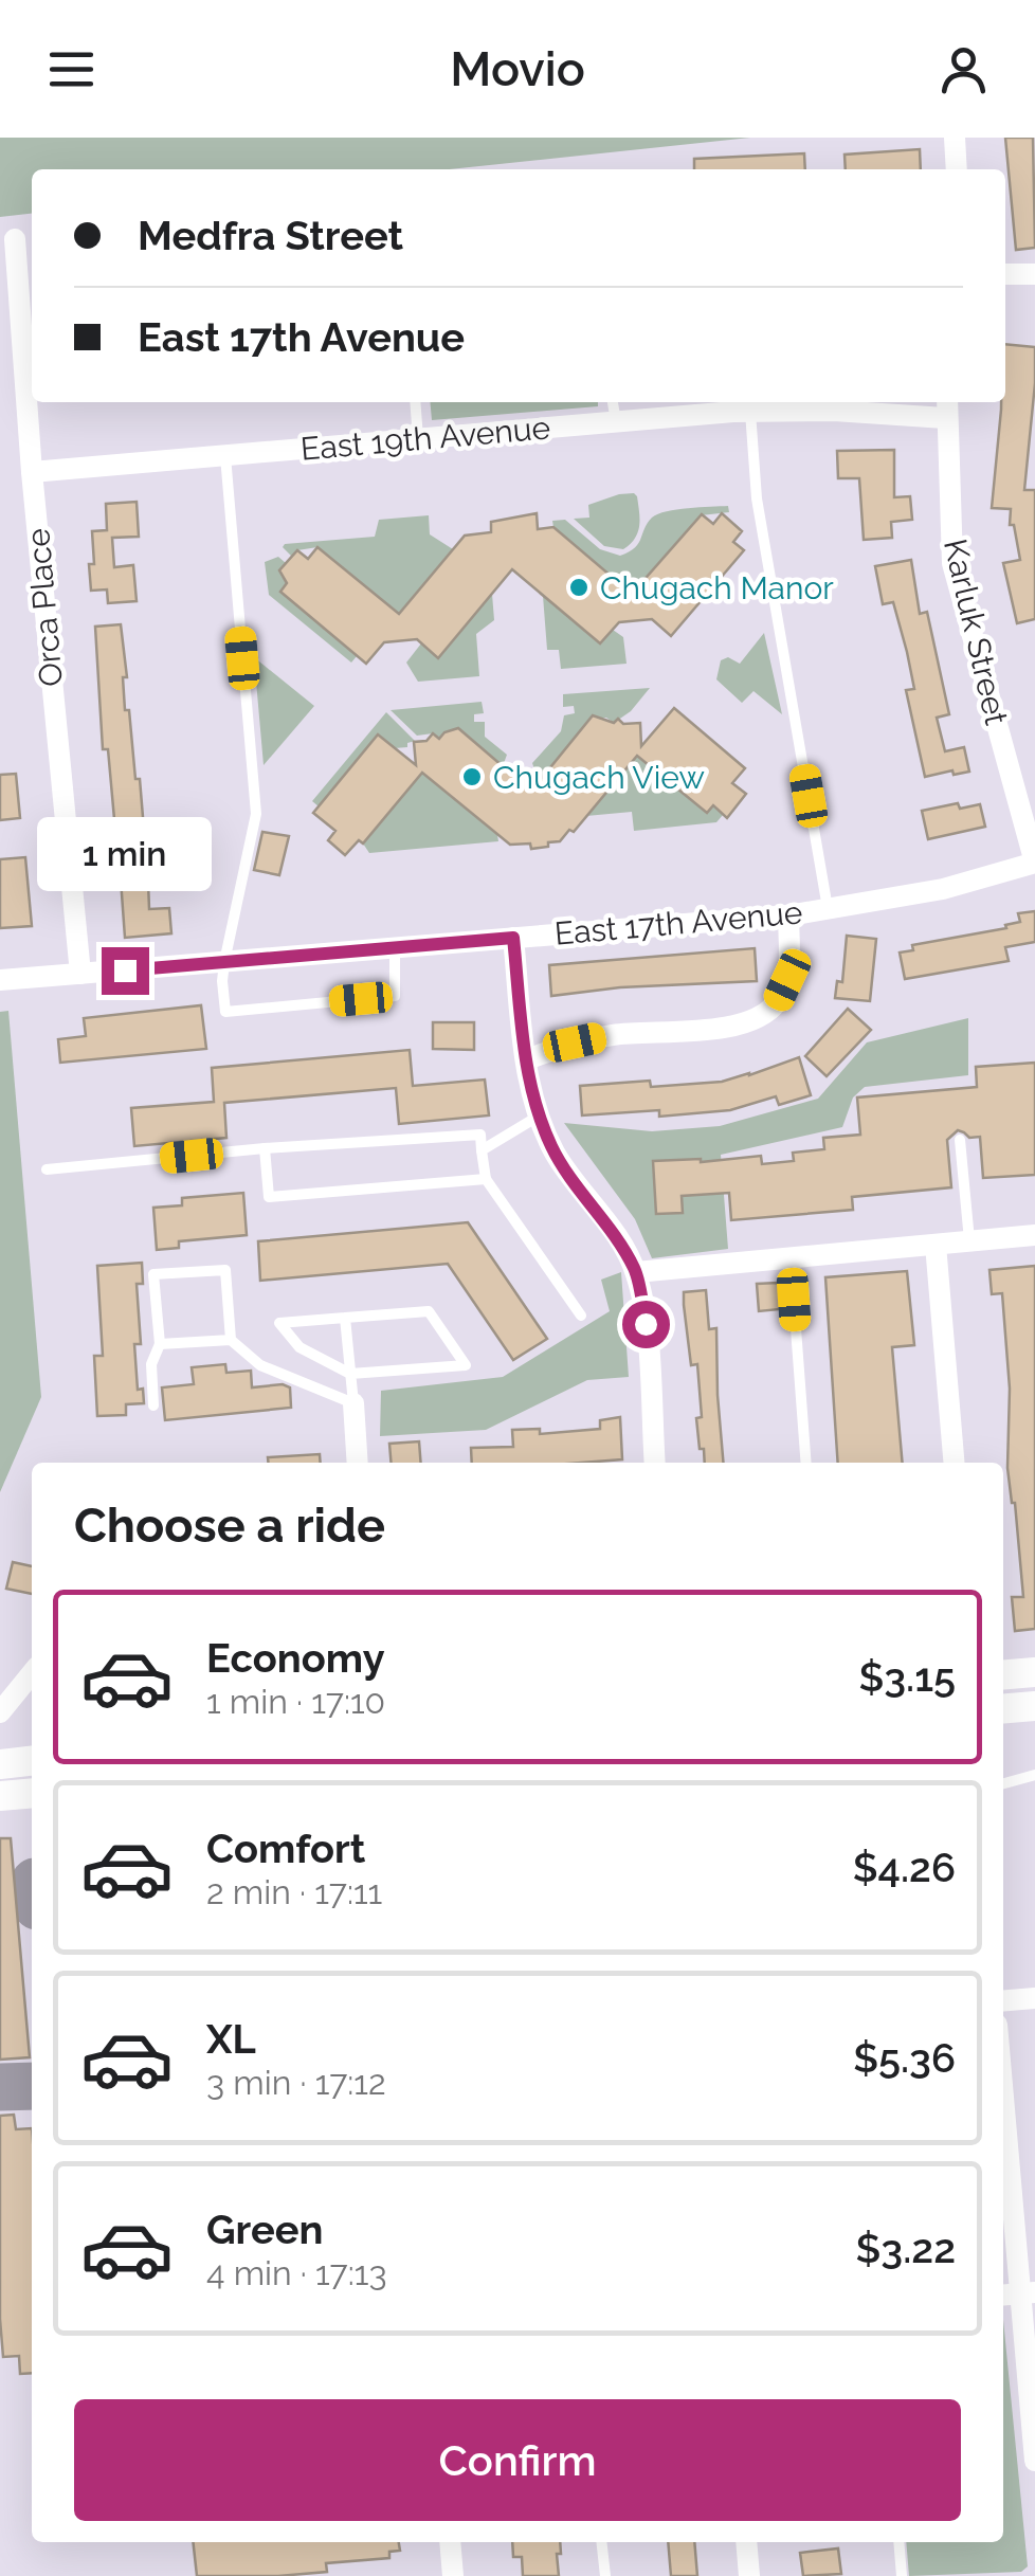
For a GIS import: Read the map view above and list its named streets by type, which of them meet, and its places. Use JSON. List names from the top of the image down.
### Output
{
  "streets": {
    "street": [
      "East 19th Avenue",
      "Orca Place",
      "Karluk Street",
      "East 17th Avenue"
    ]
  },
  "crossings": [
    ["East 19th Avenue", "Orca Place"],
    ["East 19th Avenue", "Karluk Street"],
    ["Orca Place", "East 17th Avenue"],
    ["Karluk Street", "East 17th Avenue"]
  ],
  "places": ["Chugach Manor", "Chugach View"],
  "page": {
    "header": "Movio",
    "banner": ["Medfra Street", "East 17th Avenue"],
    "bubble": "1 min",
    "heading": "Choose a ride",
    "list": [
      {
        "name": "Economy",
        "note": "1 min · 17:10",
        "value": "$3.15"
      },
      {
        "name": "Comfort",
        "note": "2 min · 17:11",
        "value": "$4.26"
      },
      {
        "name": "XL",
        "note": "3 min · 17:12",
        "value": "$5.36"
      },
      {
        "name": "Green",
        "note": "4 min · 17:13",
        "value": "$3.22"
      }
    ],
    "buttons": "Confirm"
  }
}
